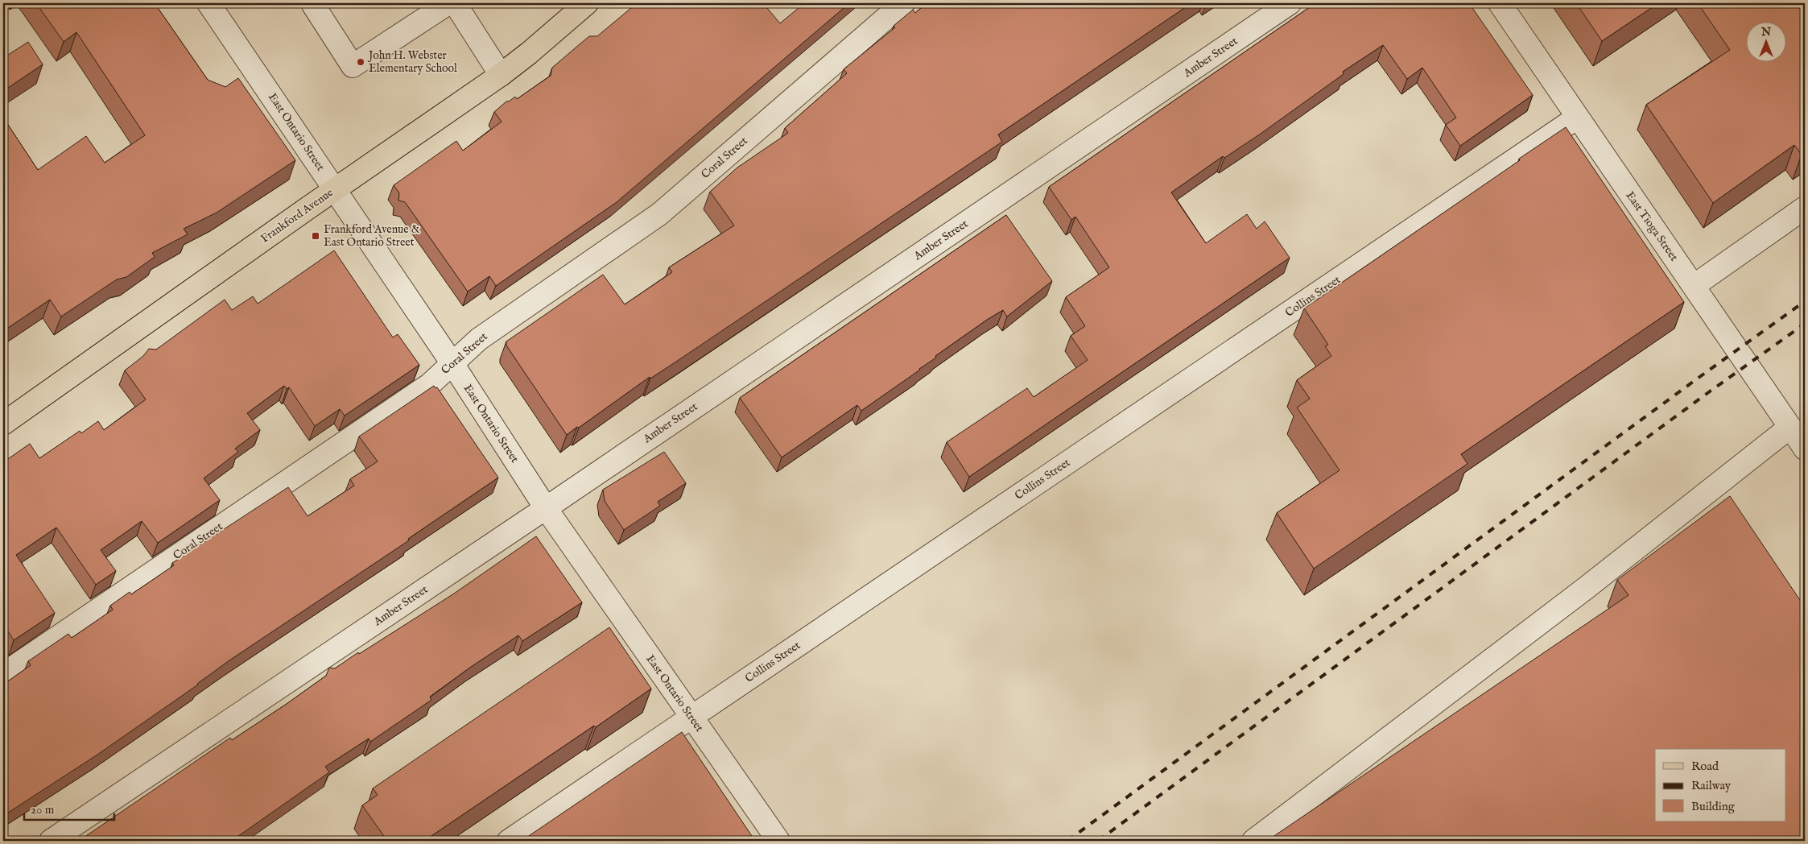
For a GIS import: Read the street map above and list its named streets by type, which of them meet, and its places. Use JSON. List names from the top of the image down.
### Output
{
  "streets": {
    "main road": ["Frankford Avenue"],
    "street": [
      "Amber Street",
      "East Ontario Street",
      "Coral Street",
      "East Tioga Street",
      "Collins Street"
    ]
  },
  "crossings": [
    ["Amber Street", "East Ontario Street"],
    ["East Ontario Street", "Coral Street"],
    ["East Ontario Street", "Frankford Avenue"],
    ["East Ontario Street", "Collins Street"],
    ["East Tioga Street", "Collins Street"]
  ],
  "places": {
    "other": ["John H. Webster Elementary School"],
    "transit": ["Frankford Avenue & East Ontario Street"]
  },
  "legend": ["Road", "Railway", "Building"],
  "scale_bar": "20 m",
  "north": "top"
}
